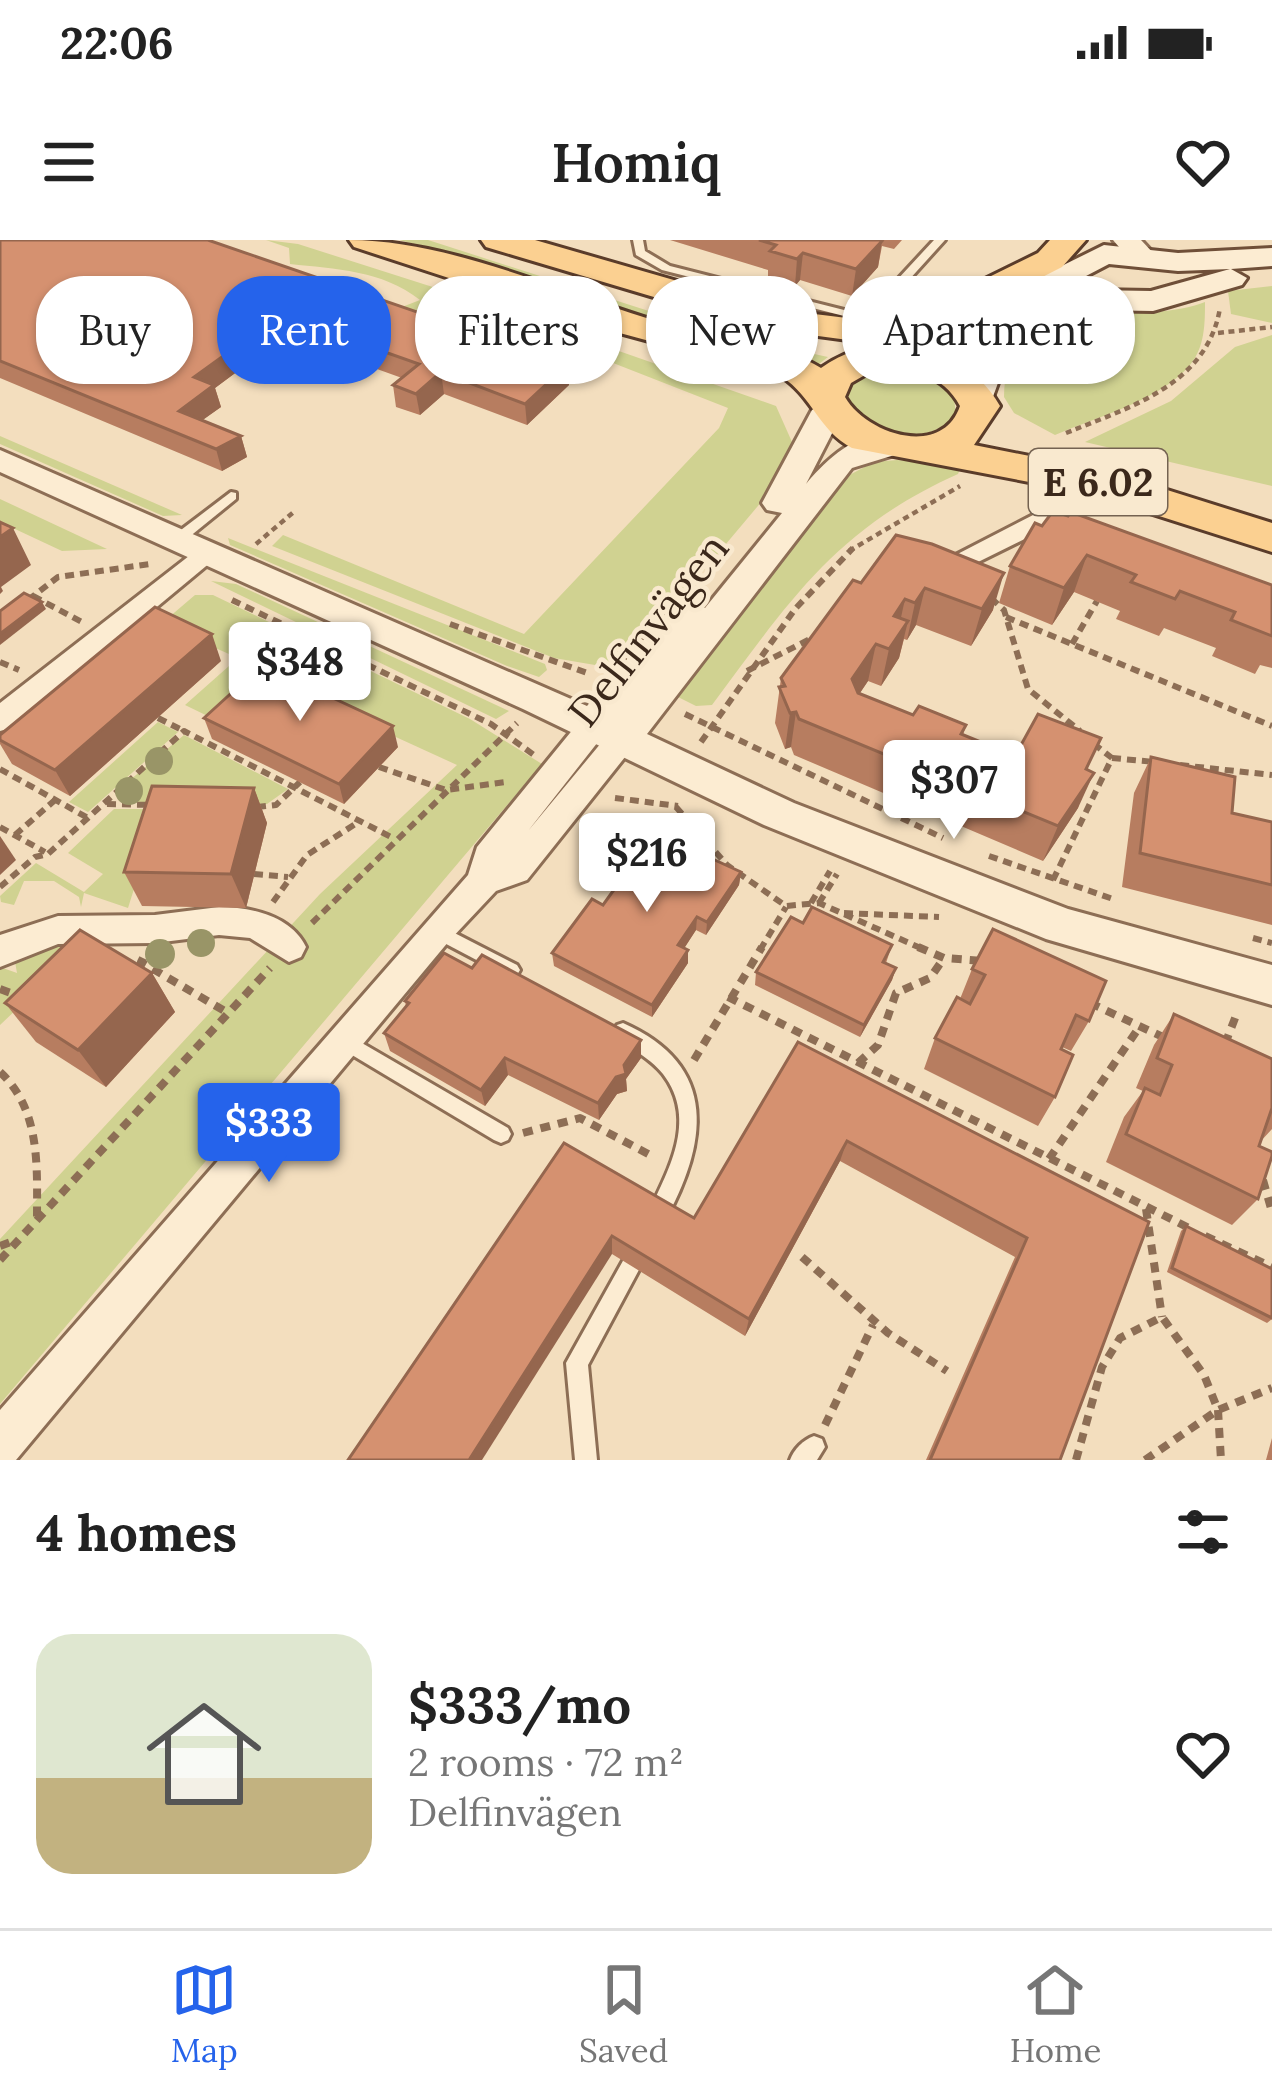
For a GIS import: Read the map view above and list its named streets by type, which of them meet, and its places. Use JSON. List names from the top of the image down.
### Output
{
  "streets": {
    "main road": ["E 6.02"],
    "street": ["Delfinvägen"]
  },
  "crossings": [
    ["E 6.02", "Delfinvägen"]
  ],
  "page": {
    "status": "22:06",
    "header": "Homiq",
    "chip": [
      "Buy",
      "Rent",
      "Filters",
      "New",
      "Apartment"
    ],
    "price": [
      "$348",
      "$307",
      "$216",
      "$333"
    ],
    "heading": "4 homes",
    "list": [
      {
        "name": "$333/mo",
        "note": "2 rooms · 72 m² · Delfinvägen"
      }
    ],
    "tabs": ["Map", "Saved", "Home"]
  }
}
